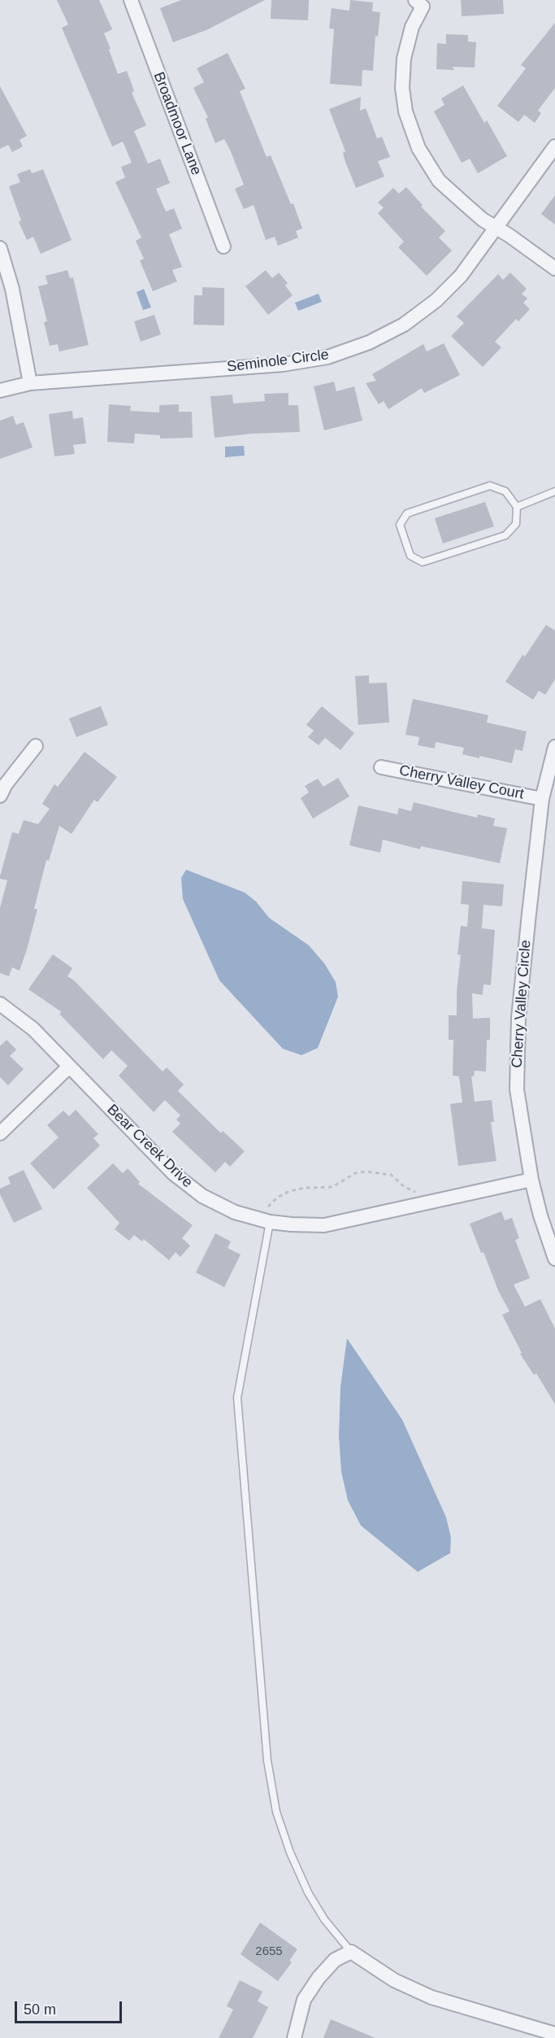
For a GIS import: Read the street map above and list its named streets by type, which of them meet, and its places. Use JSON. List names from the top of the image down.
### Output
{
  "streets": {
    "street": [
      "Broadmoor Lane",
      "Seminole Circle",
      "Cherry Valley Court",
      "Cherry Valley Circle",
      "Bear Creek Drive"
    ]
  },
  "crossings": [
    ["Cherry Valley Court", "Cherry Valley Circle"],
    ["Cherry Valley Circle", "Bear Creek Drive"]
  ],
  "house_numbers": ["2655"],
  "scale_bar": "50 m"
}
